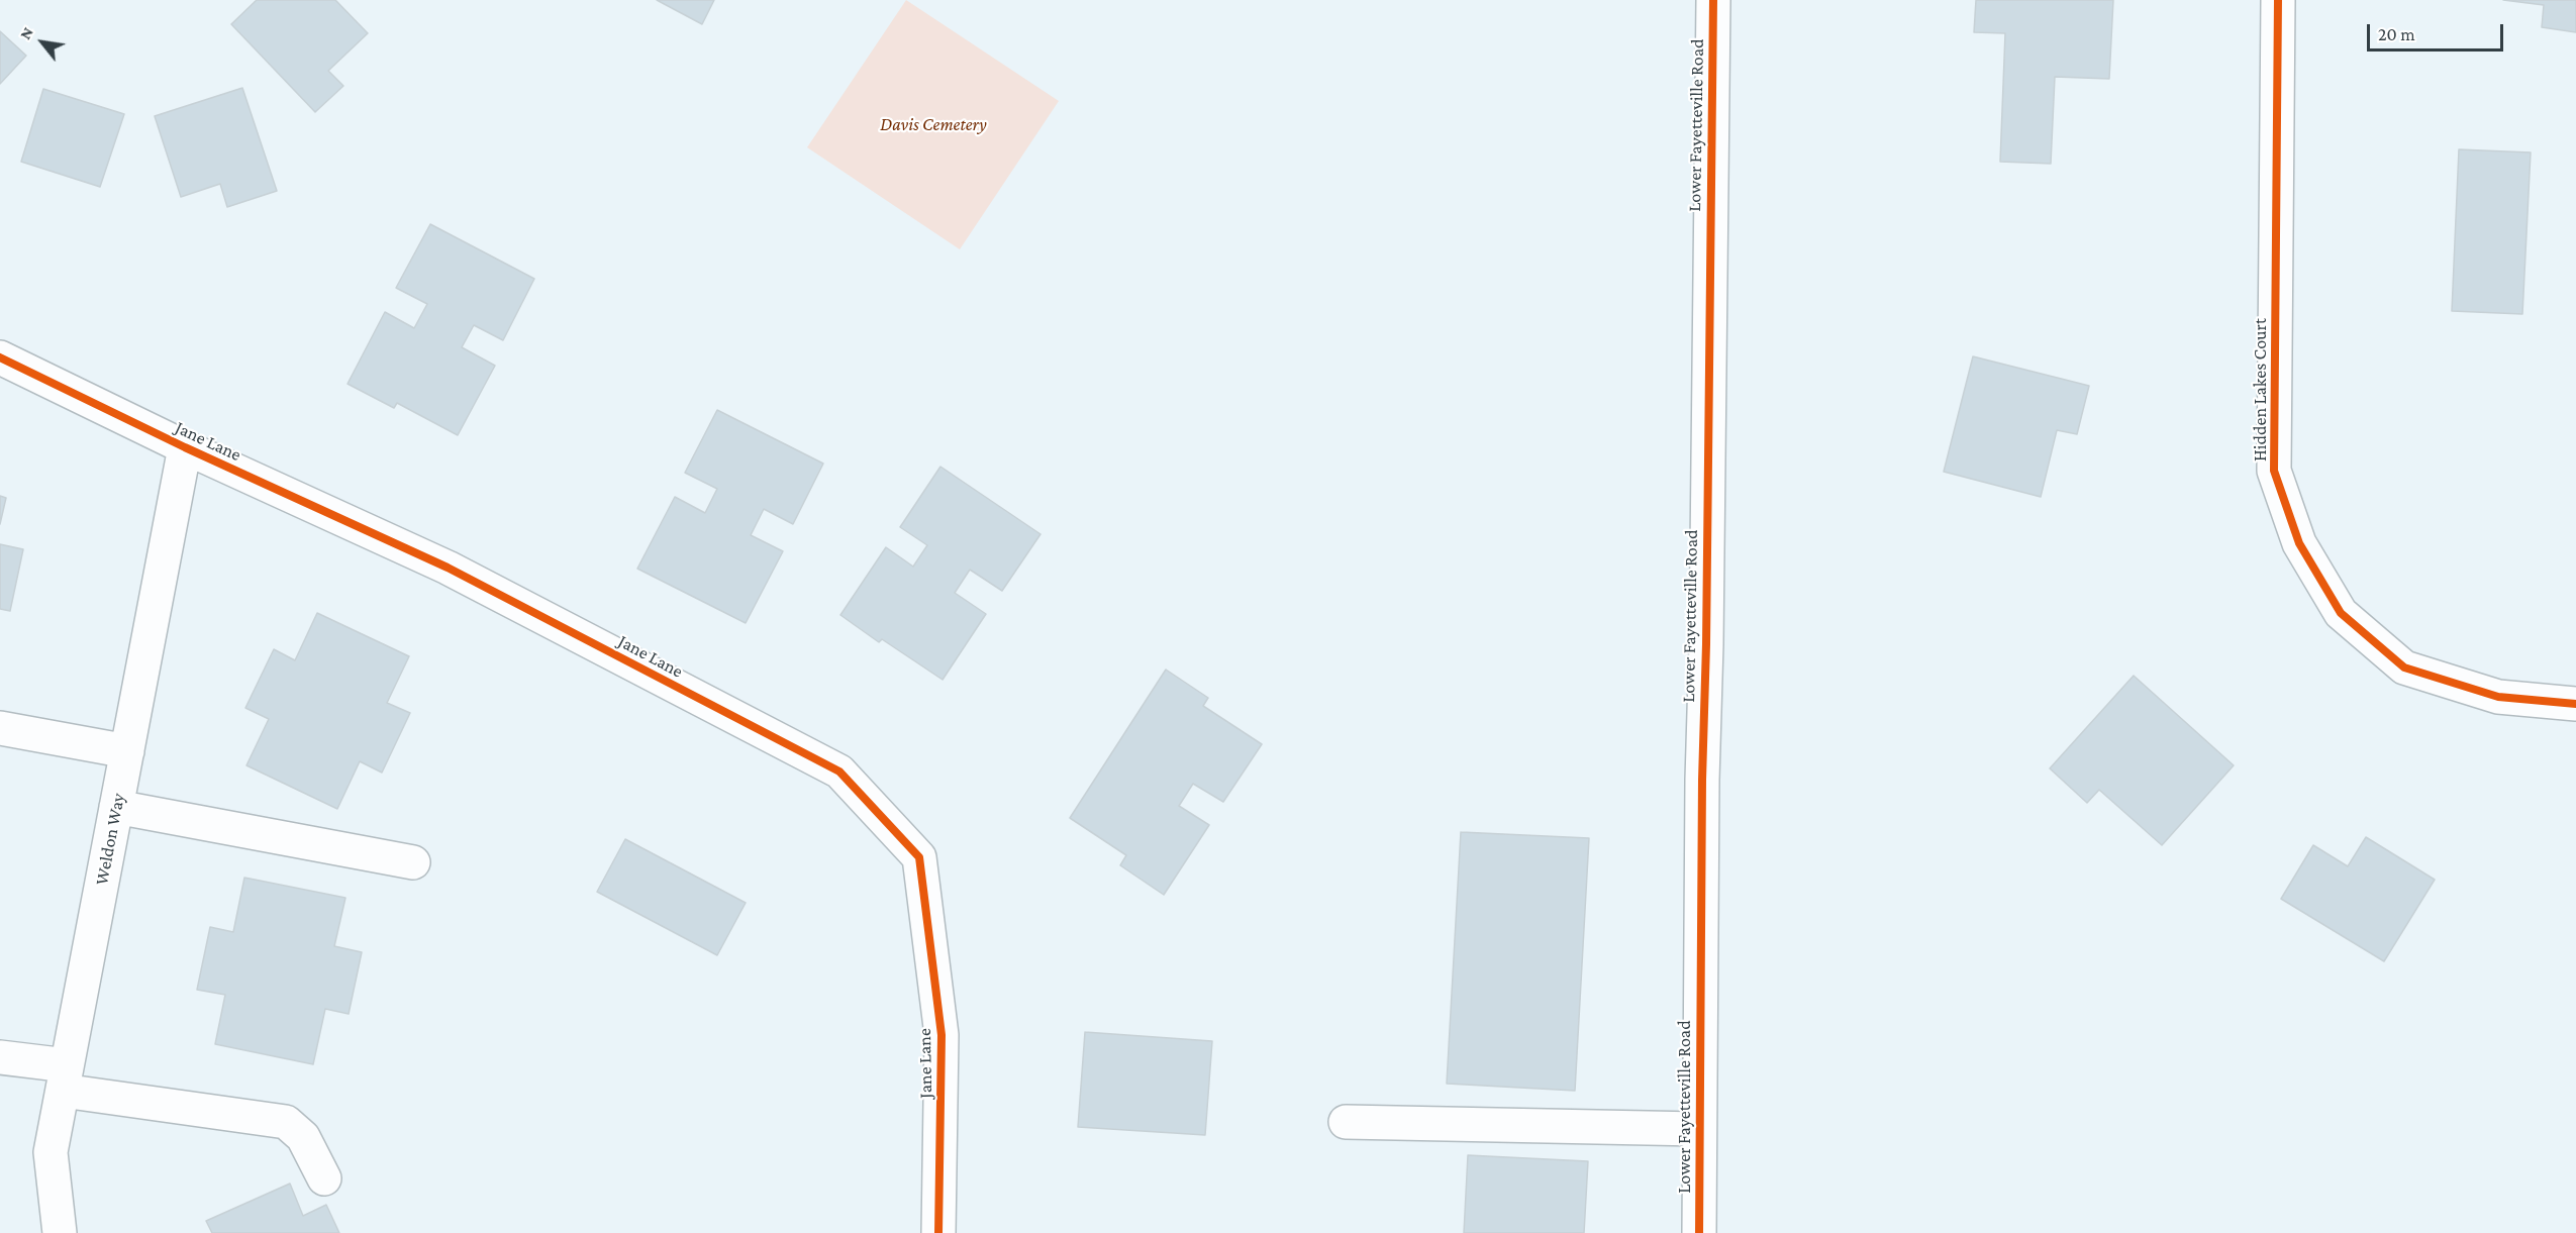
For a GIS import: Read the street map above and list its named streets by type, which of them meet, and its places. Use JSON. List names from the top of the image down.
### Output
{
  "streets": {
    "street": [
      "Lower Fayetteville Road",
      "Hidden Lakes Court",
      "Jane Lane",
      "Weldon Way"
    ]
  },
  "crossings": [
    ["Jane Lane", "Weldon Way"]
  ],
  "parks": ["Davis Cemetery"],
  "scale_bar": "20 m",
  "north": "top left"
}
